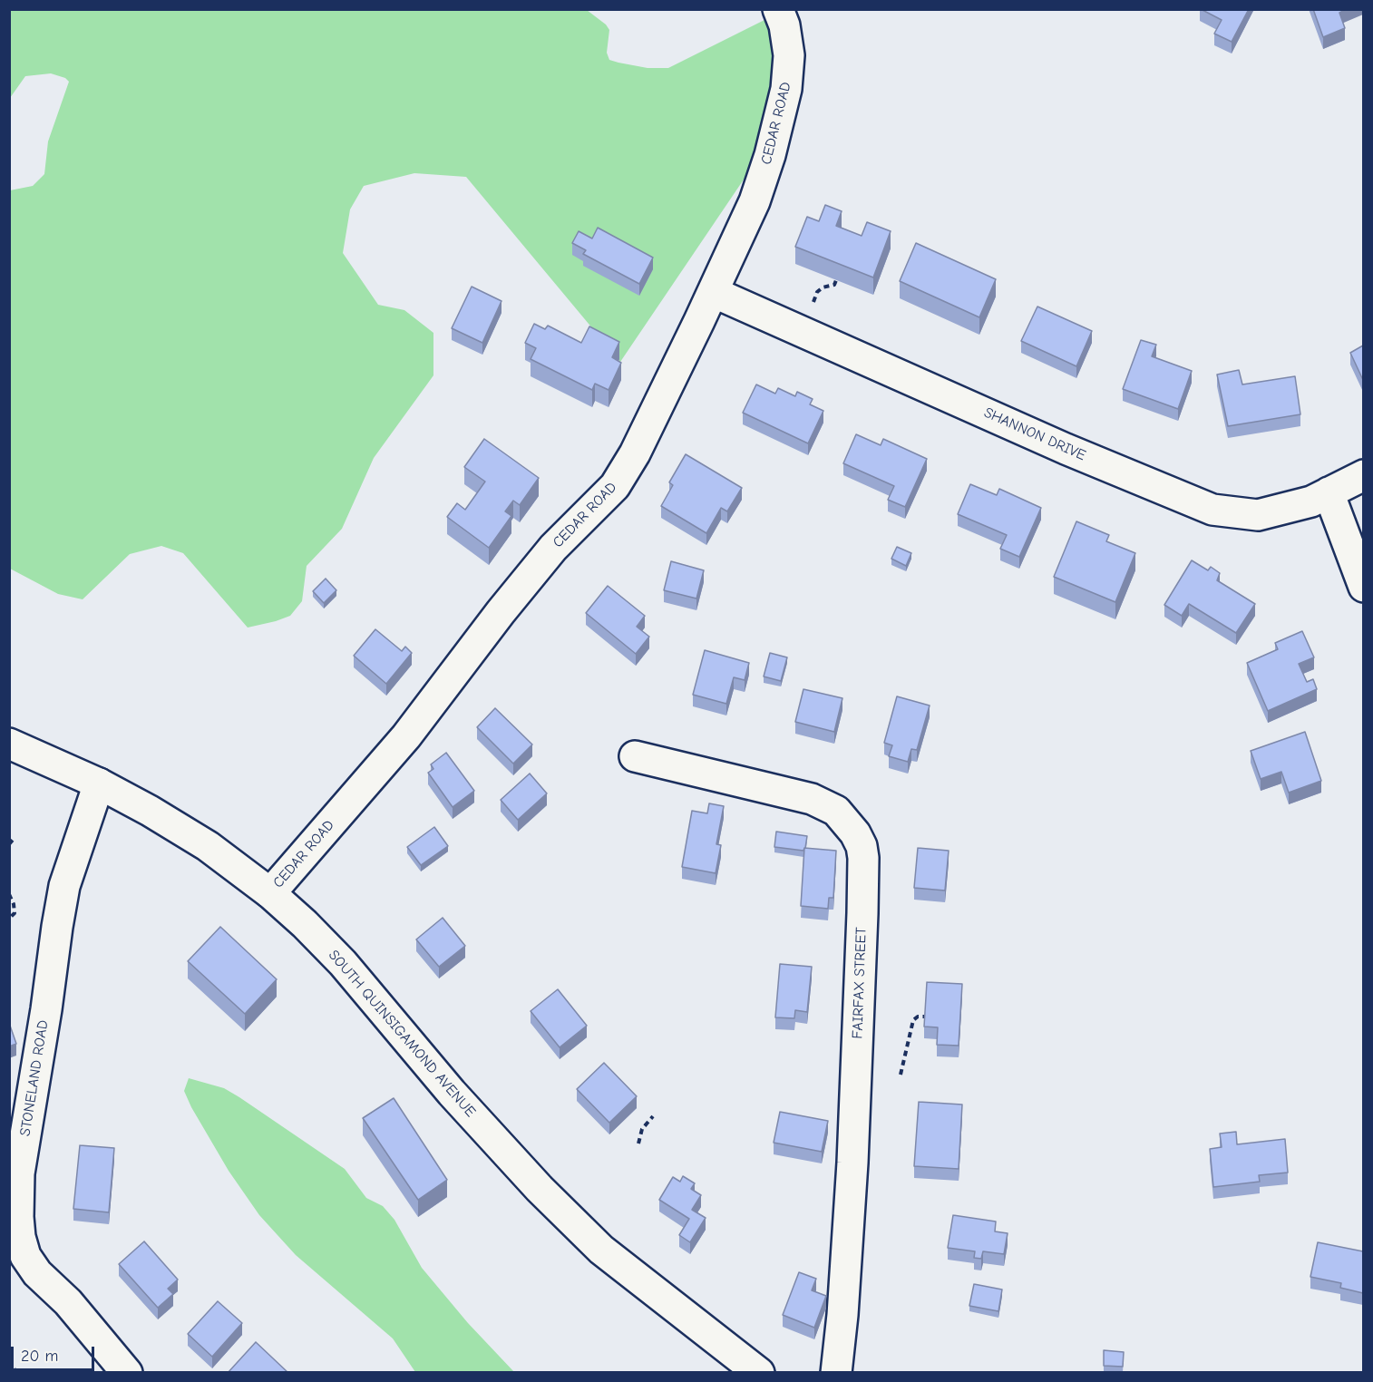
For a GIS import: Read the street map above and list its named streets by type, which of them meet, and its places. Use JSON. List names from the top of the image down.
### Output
{
  "streets": {
    "street": [
      "CEDAR ROAD",
      "SHANNON DRIVE",
      "FAIRFAX STREET",
      "SOUTH QUINSIGAMOND AVENUE",
      "STONELAND ROAD"
    ]
  },
  "crossings": [
    ["CEDAR ROAD", "SHANNON DRIVE"],
    ["CEDAR ROAD", "SOUTH QUINSIGAMOND AVENUE"],
    ["SOUTH QUINSIGAMOND AVENUE", "STONELAND ROAD"]
  ],
  "scale_bar": "20 m"
}
